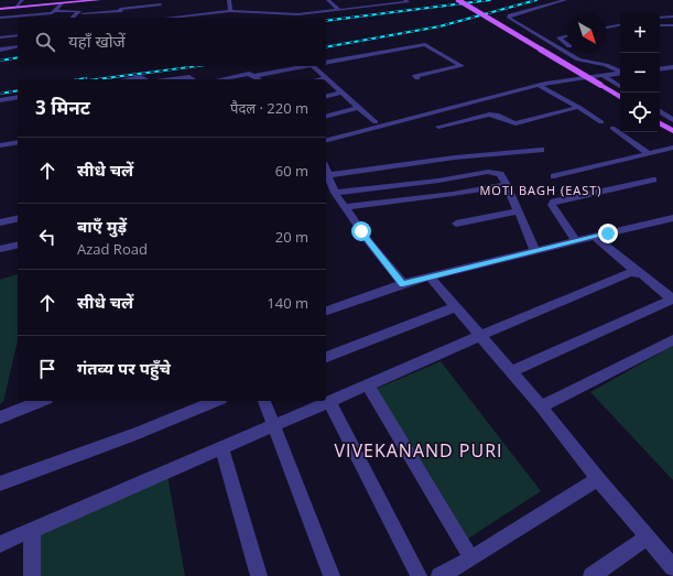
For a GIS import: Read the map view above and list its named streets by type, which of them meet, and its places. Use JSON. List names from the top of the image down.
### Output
{
  "districts": ["MOTI BAGH (EAST)", "VIVEKANAND PURI"],
  "north": "bottom right",
  "page": {
    "map_buttons": ["+", "−"],
    "search": "यहाँ खोजें",
    "heading": ["3 मिनट", "पैदल · 220 m"],
    "list": [
      ["सीधे चलें", "60 m"],
      ["बाएँ मुड़ें", "Azad Road", "20 m"],
      ["सीधे चलें", "140 m"],
      "गंतव्य पर पहुँचे"
    ]
  }
}
